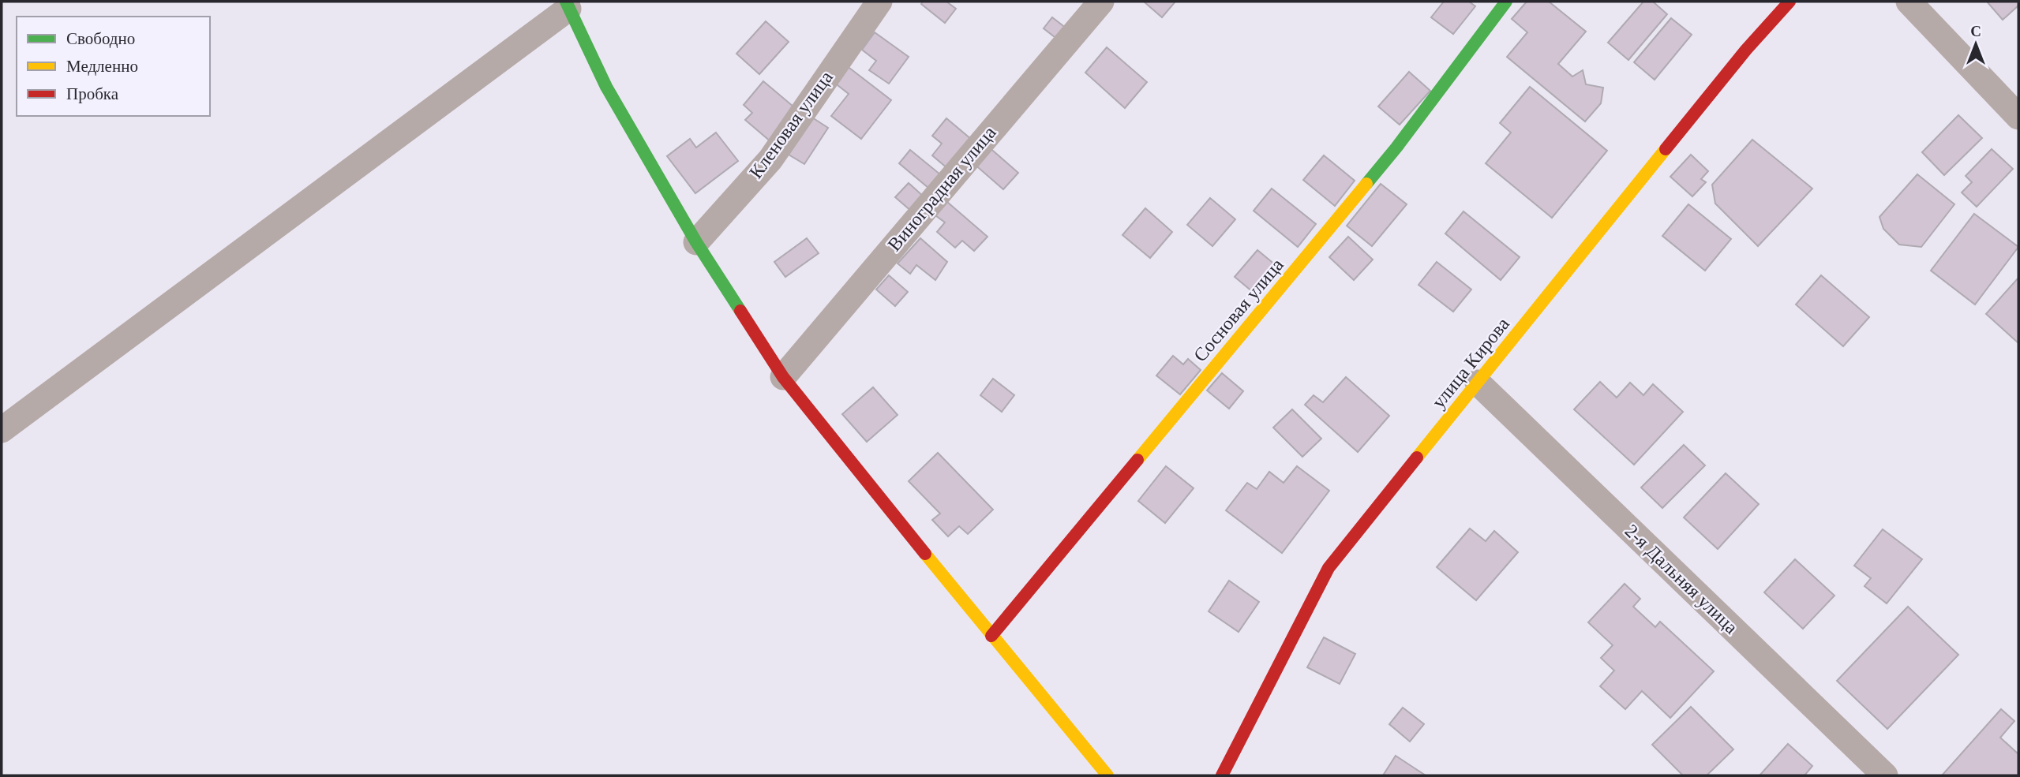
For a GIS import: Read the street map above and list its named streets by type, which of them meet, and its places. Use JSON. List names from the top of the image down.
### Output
{
  "streets": {
    "street": [
      "Кленовая улица",
      "Виноградная улица",
      "Сосновая улица",
      "улица Кирова",
      "2-я Дальняя улица"
    ]
  },
  "crossings": [
    ["улица Кирова", "2-я Дальняя улица"]
  ],
  "legend": ["Свободно", "Медленно", "Пробка"],
  "north": "top"
}
